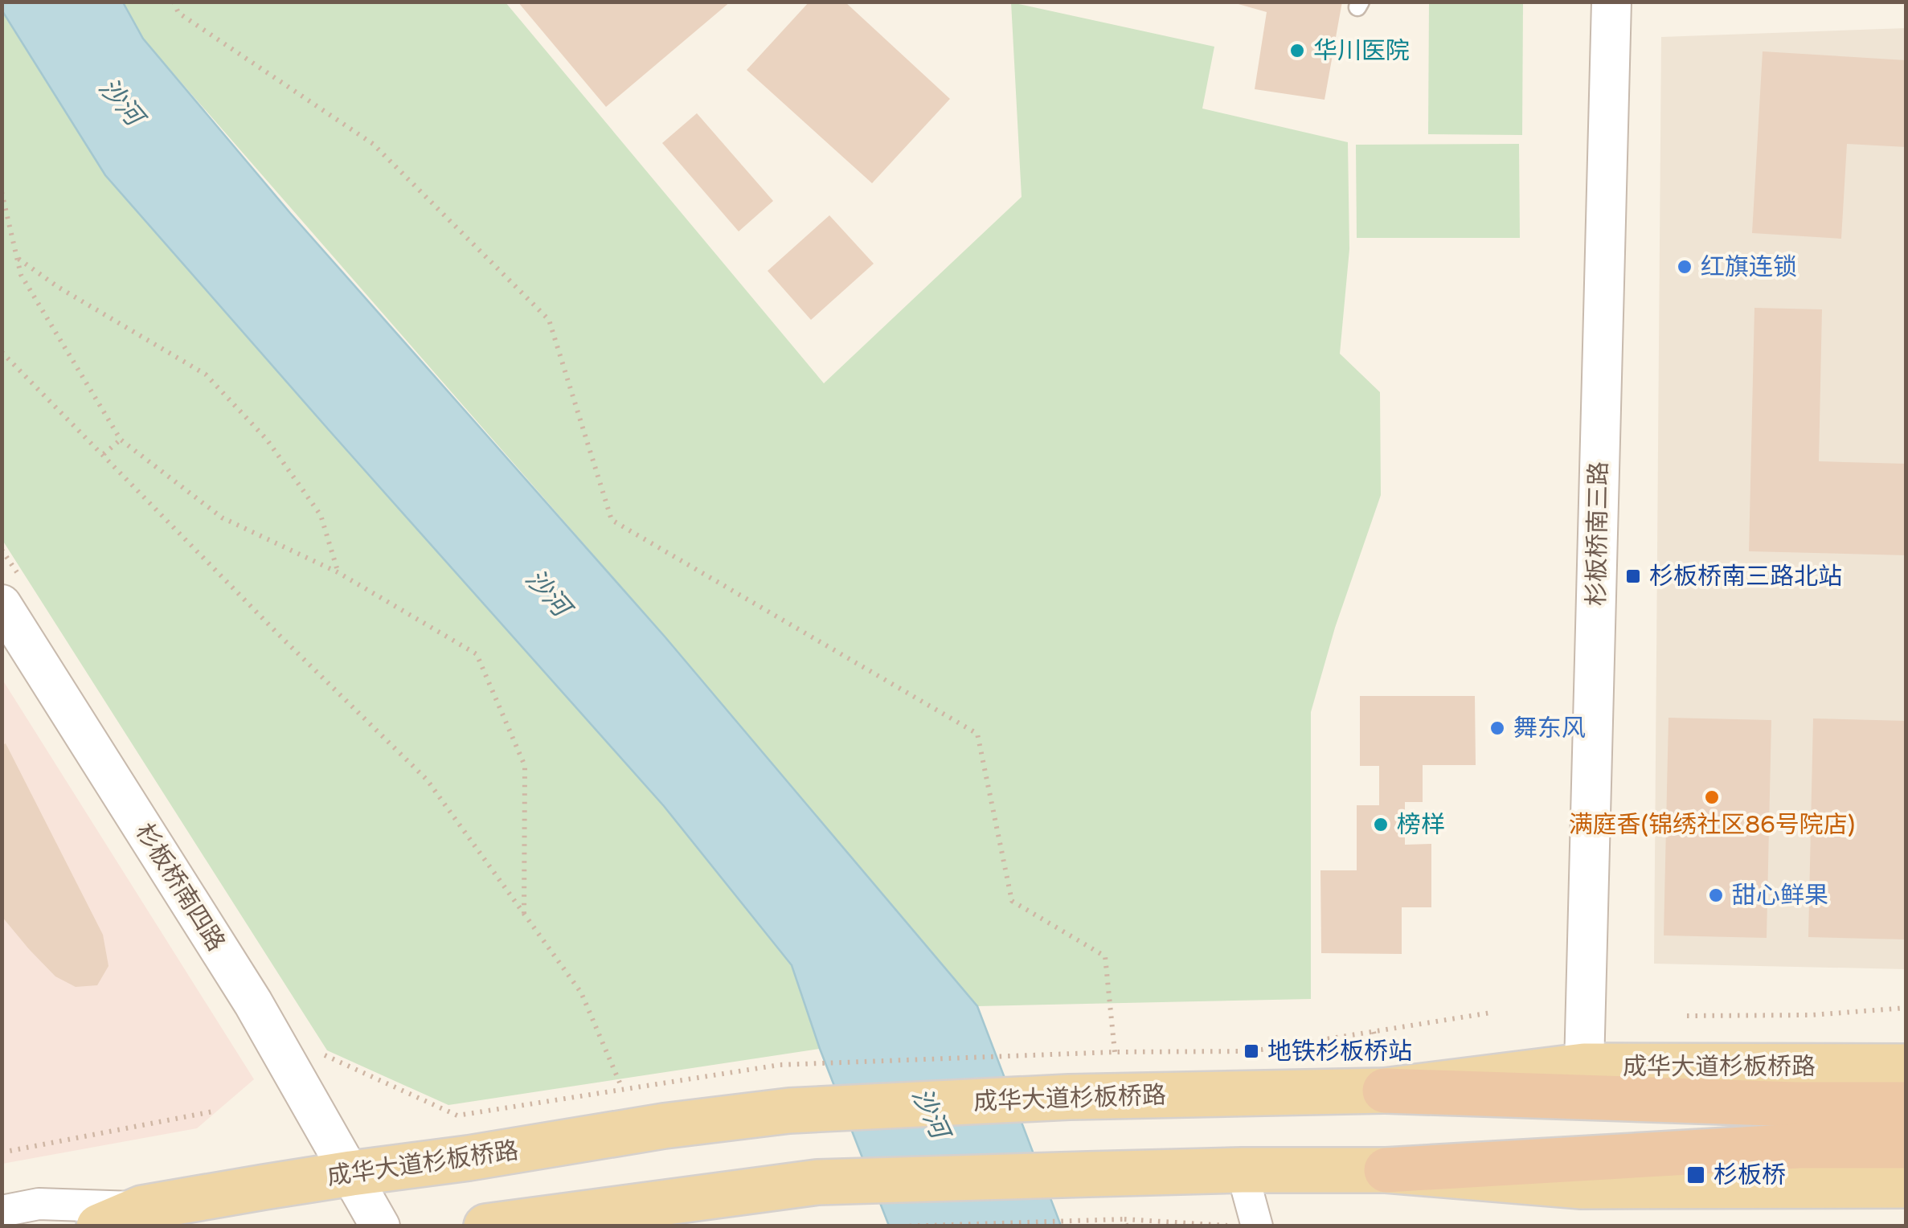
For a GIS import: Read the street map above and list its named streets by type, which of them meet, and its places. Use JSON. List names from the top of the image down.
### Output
{
  "streets": {
    "main road": ["成华大道杉板桥路"],
    "street": ["杉板桥南三路", "杉板桥南四路"]
  },
  "crossings": [
    ["杉板桥南三路", "成华大道杉板桥路"],
    ["杉板桥南四路", "成华大道杉板桥路"]
  ],
  "water": ["沙河"],
  "places": {
    "other": [
      "华川医院",
      "红旗连锁",
      "舞东风",
      "满庭香(锦绣社区86号院店)",
      "榜样",
      "甜心鲜果"
    ],
    "transit": ["杉板桥南三路北站", "地铁杉板桥站", "杉板桥"]
  }
}
